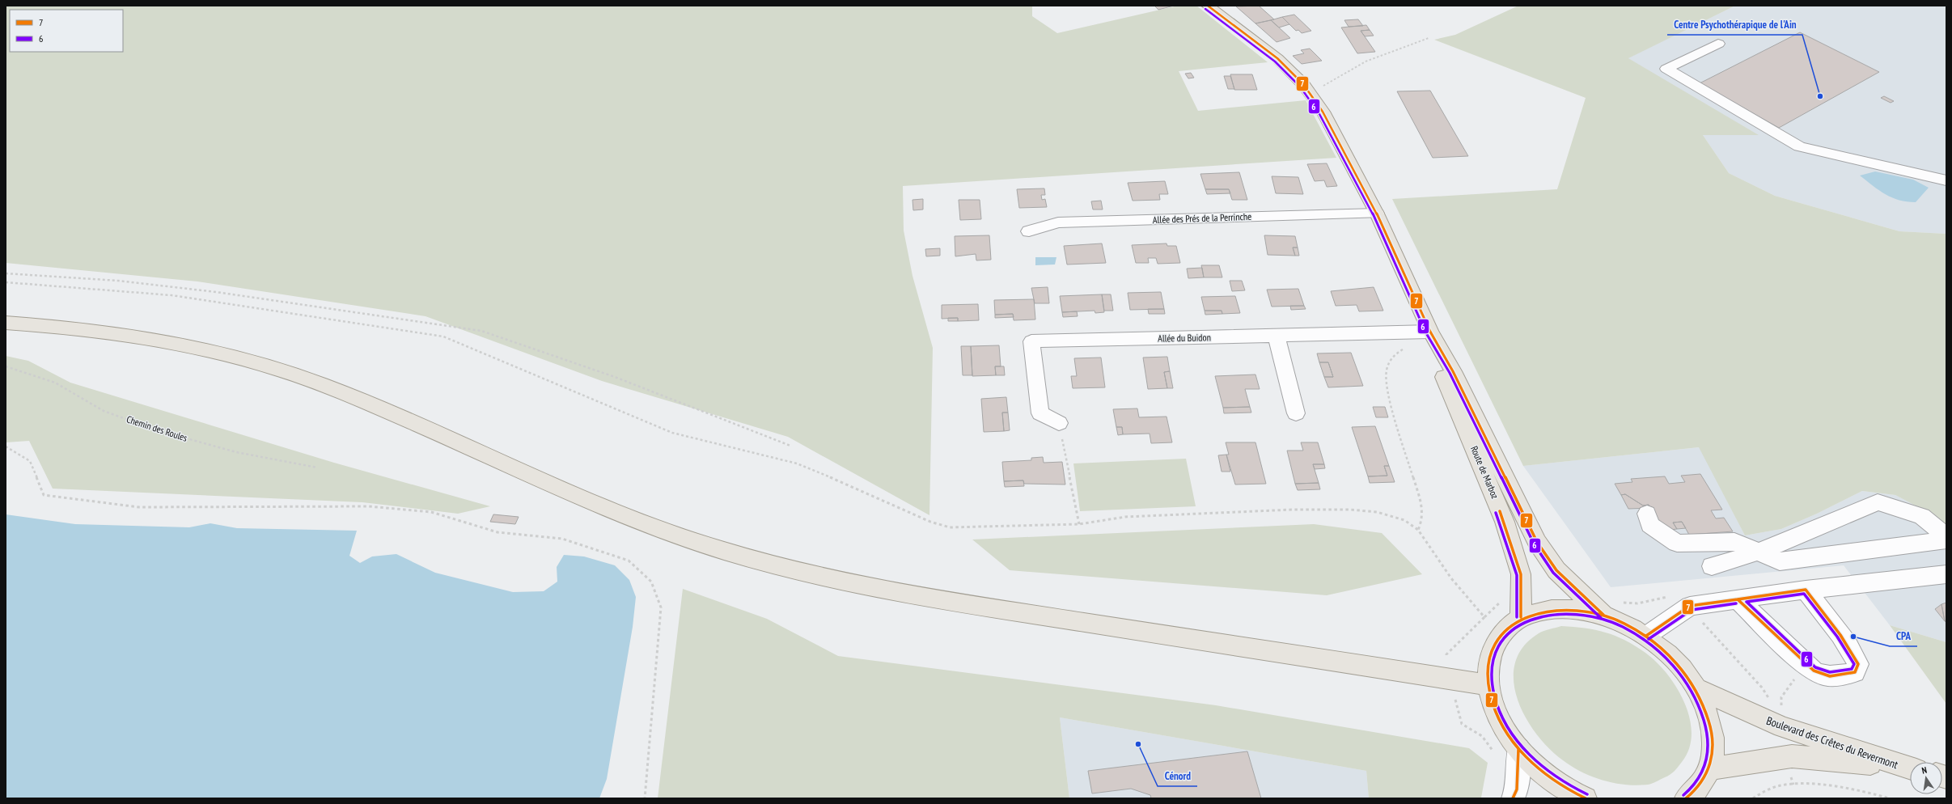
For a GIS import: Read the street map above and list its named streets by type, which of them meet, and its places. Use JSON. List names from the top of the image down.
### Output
{
  "streets": {
    "main road": ["Route de Marboz", "Boulevard des Crêtes du Revermont"],
    "street": ["Allée des Prés de la Perrinche", "Allée du Buidon"],
    "path": ["Chemin des Roules"]
  },
  "crossings": [
    ["Allée des Prés de la Perrinche", "Route de Marboz"],
    ["Allée du Buidon", "Route de Marboz"]
  ],
  "places": ["Centre Psychothérapique de l'Ain", "CPA", "Cénord"],
  "lines": ["transit line 7", "transit line 6"],
  "legend": ["7", "6"],
  "north": "top"
}
